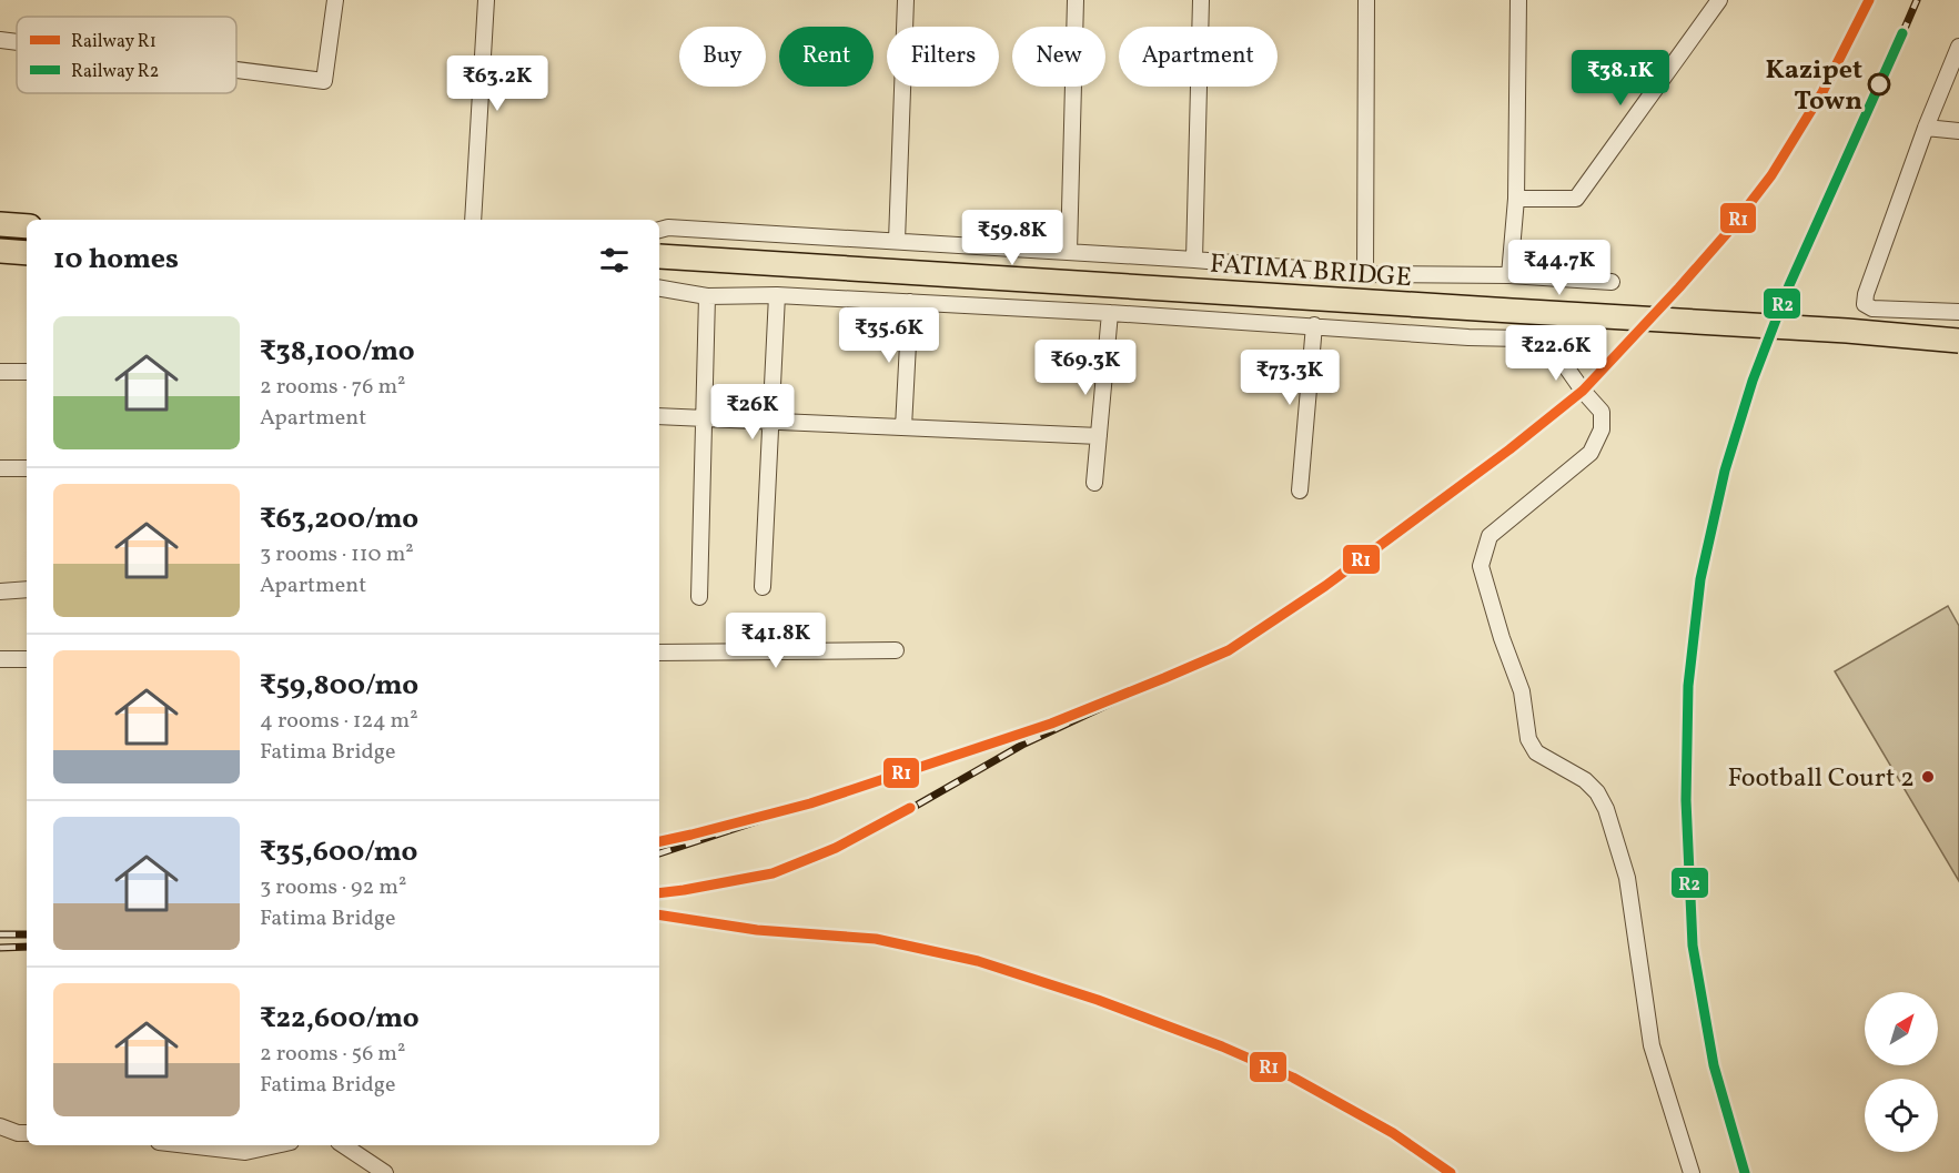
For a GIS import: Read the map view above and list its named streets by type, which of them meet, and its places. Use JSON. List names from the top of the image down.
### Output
{
  "streets": {
    "main road": ["FATIMA BRIDGE"]
  },
  "places": ["Kazipet Town", "Football Court 2"],
  "lines": ["rail line R1", "rail line R2"],
  "legend": ["Railway R1", "Railway R2"],
  "north": "top right",
  "page": {
    "chip": [
      "Buy",
      "Rent",
      "Filters",
      "New",
      "Apartment"
    ],
    "price": [
      "₹38.1K",
      "₹63.2K",
      "₹59.8K",
      "₹44.7K",
      "₹35.6K",
      "₹22.6K",
      "₹69.3K",
      "₹73.3K",
      "₹26K",
      "₹41.8K"
    ],
    "heading": "10 homes",
    "list": [
      {
        "name": "₹38,100/mo",
        "note": "2 rooms · 76 m² · Apartment"
      },
      {
        "name": "₹63,200/mo",
        "note": "3 rooms · 110 m² · Apartment"
      },
      {
        "name": "₹59,800/mo",
        "note": "4 rooms · 124 m² · Fatima Bridge"
      },
      {
        "name": "₹35,600/mo",
        "note": "3 rooms · 92 m² · Fatima Bridge"
      },
      {
        "name": "₹22,600/mo",
        "note": "2 rooms · 56 m² · Fatima Bridge"
      }
    ]
  }
}
